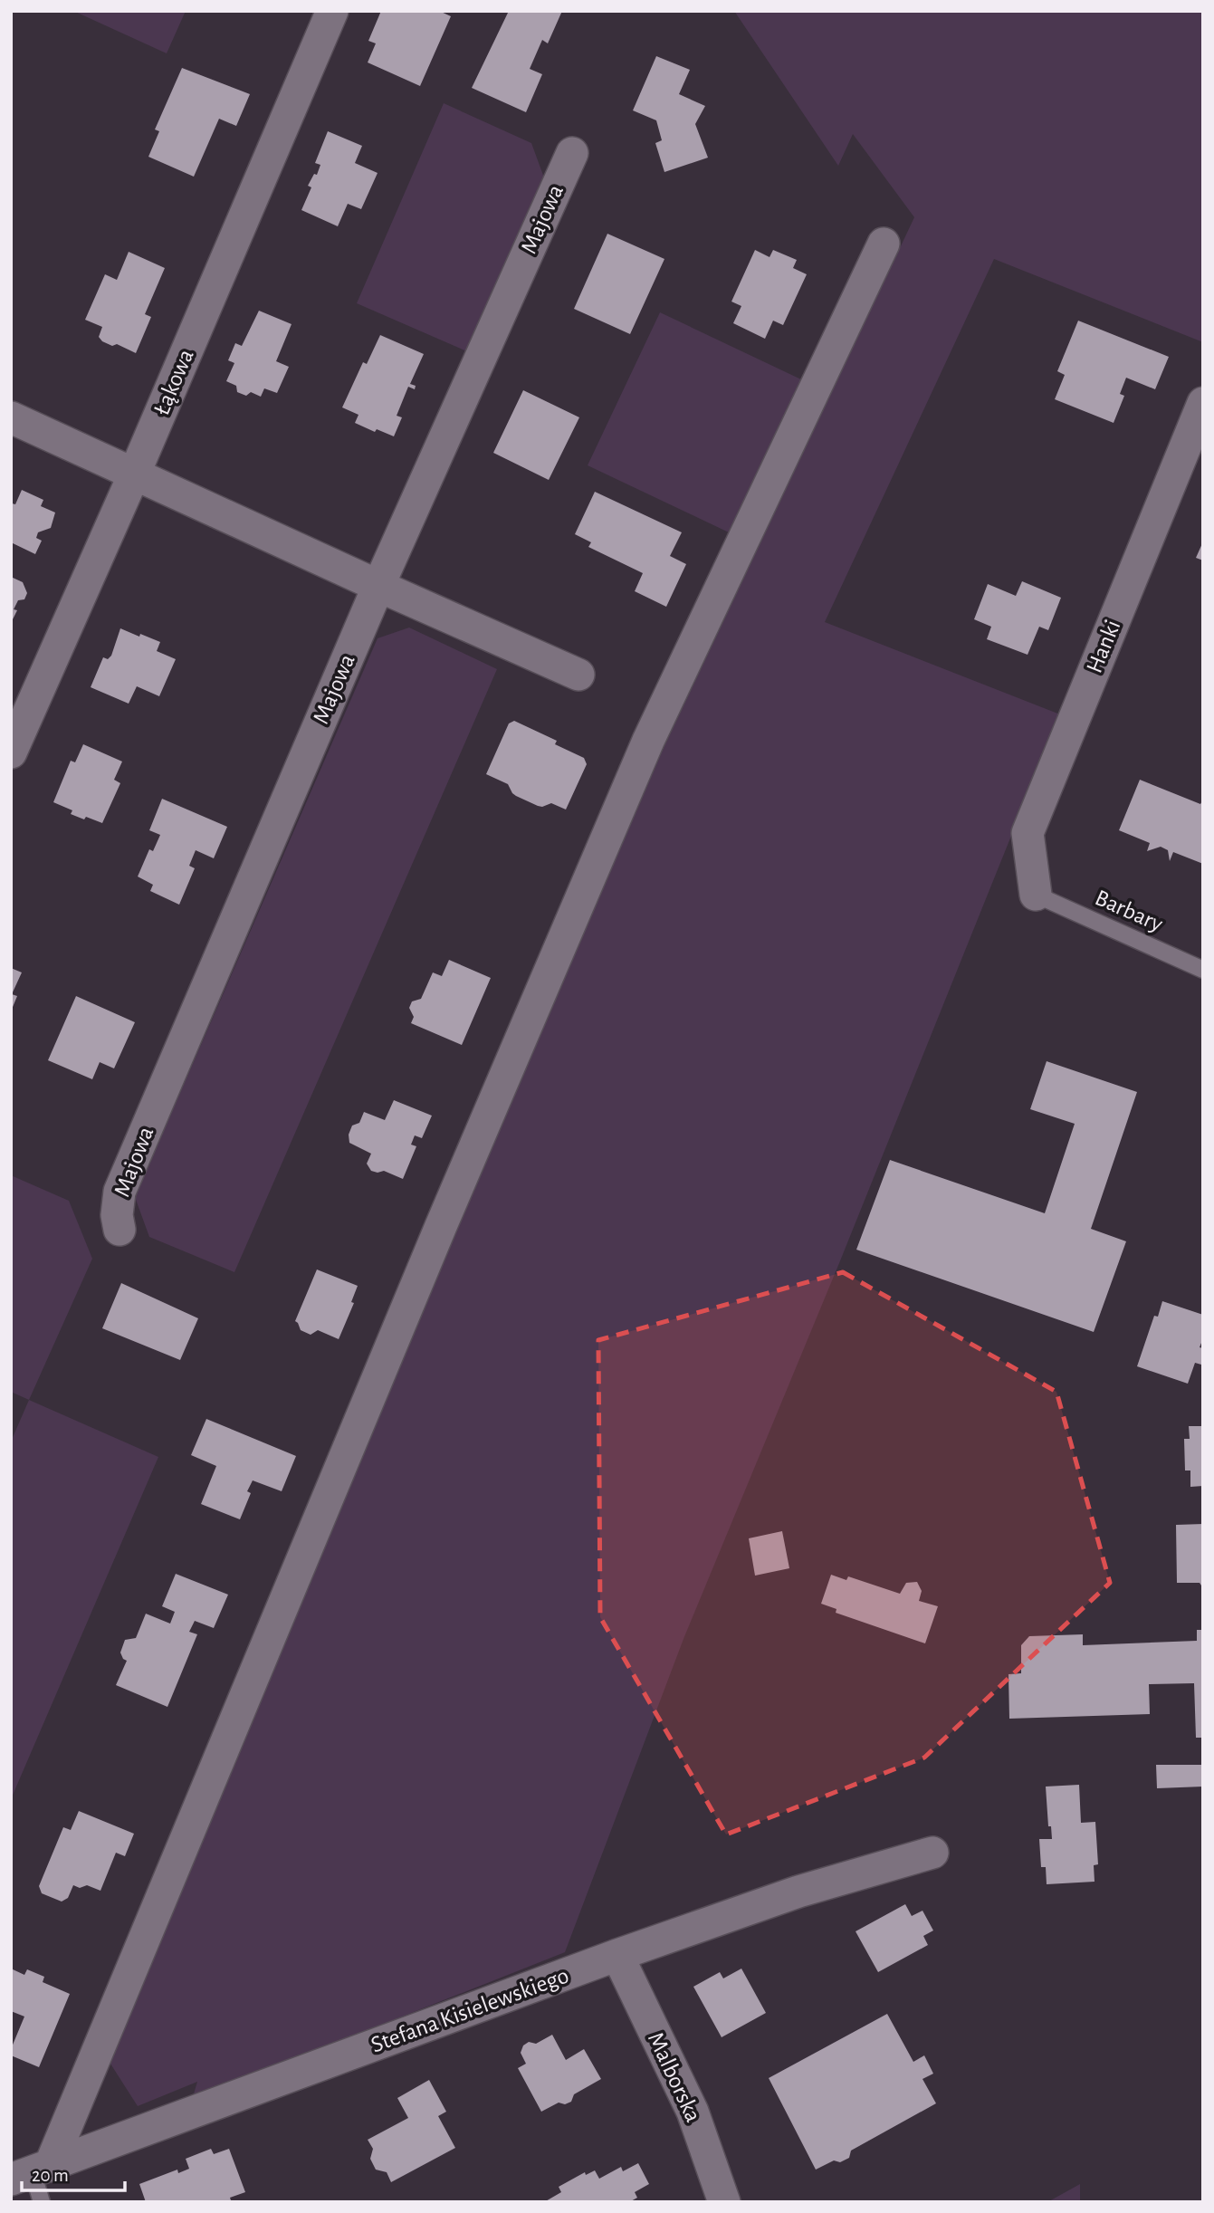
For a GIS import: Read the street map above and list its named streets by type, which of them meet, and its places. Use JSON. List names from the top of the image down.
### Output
{
  "streets": {
    "street": [
      "Majowa",
      "Łąkowa",
      "Hanki",
      "Stefana Kisielewskiego",
      "Malborska"
    ],
    "lane": ["Barbary"]
  },
  "crossings": [
    ["Hanki", "Barbary"],
    ["Stefana Kisielewskiego", "Malborska"]
  ],
  "scale_bar": "20 m"
}
